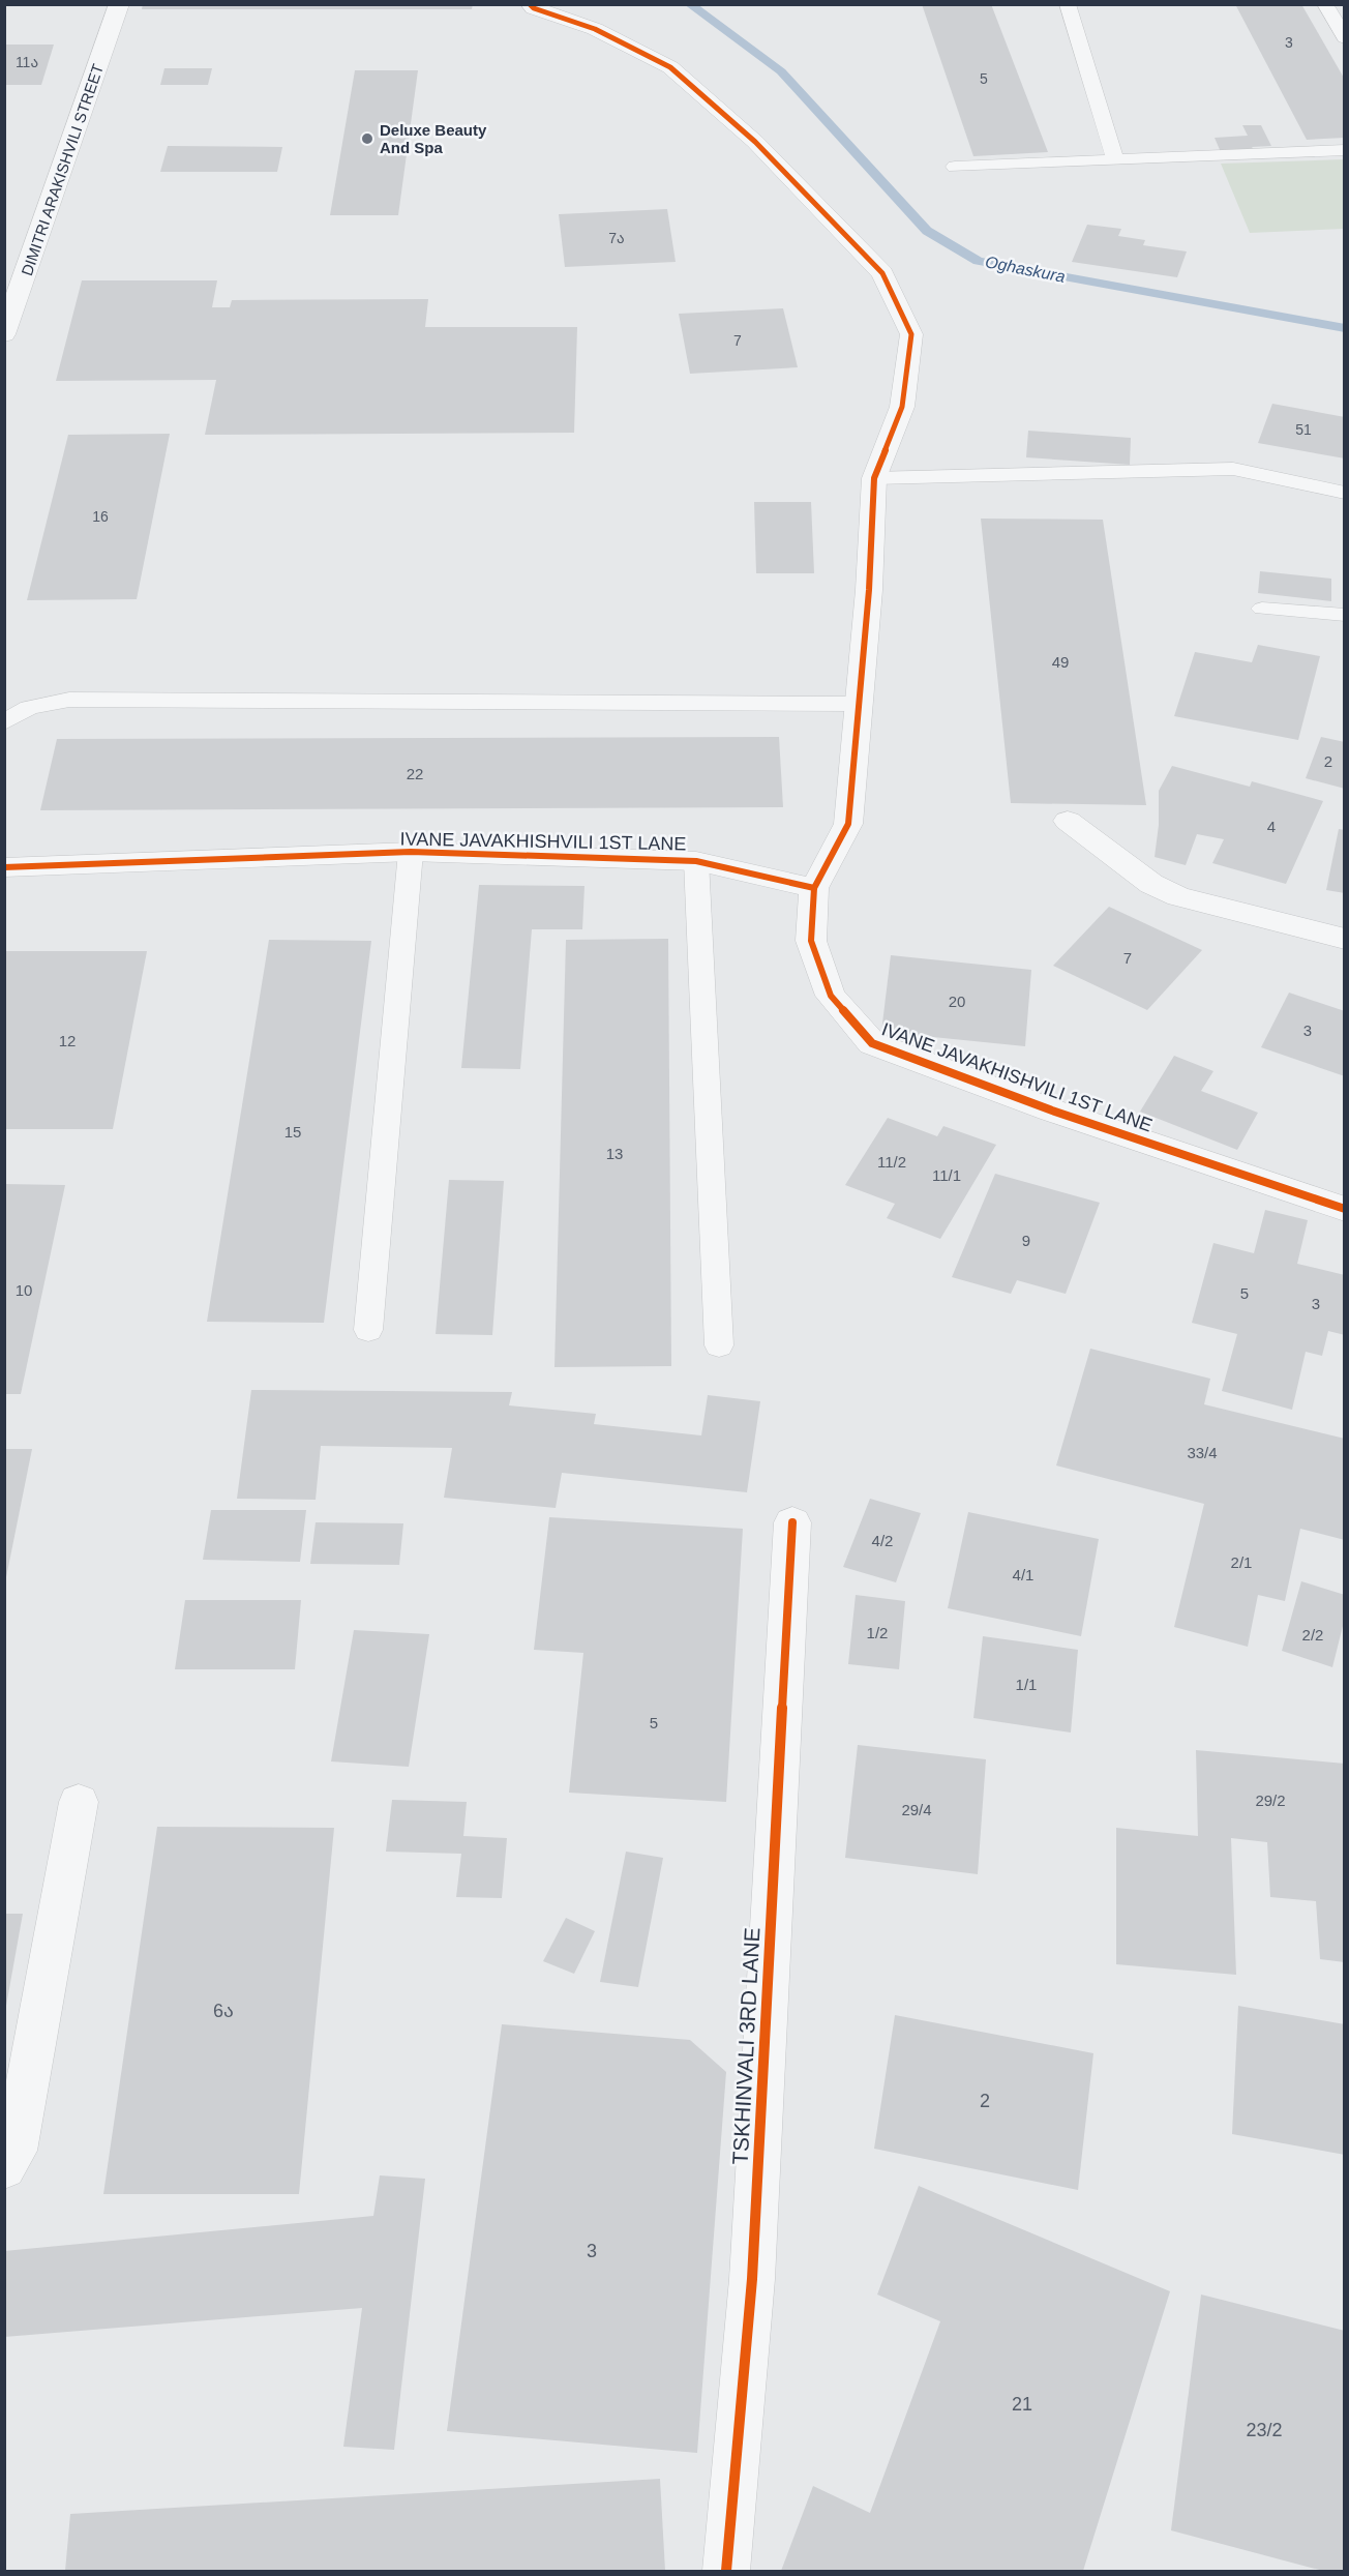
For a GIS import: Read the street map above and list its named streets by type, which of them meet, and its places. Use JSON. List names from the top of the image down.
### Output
{
  "streets": {
    "street": ["DIMITRI ARAKISHVILI STREET", "IVANE JAVAKHISHVILI 1ST LANE", "TSKHINVALI 3RD LANE"]
  },
  "water": ["Oghaskura"],
  "places": ["Deluxe Beauty And Spa"],
  "house_numbers": [
    "3",
    "11ა",
    "5",
    "7ა",
    "7",
    "51",
    "16",
    "49",
    "2",
    "22",
    "4",
    "7",
    "20",
    "3",
    "12",
    "15",
    "13",
    "11/2",
    "11/1",
    "9",
    "10",
    "5",
    "3",
    "33/4",
    "4/2",
    "2/1",
    "4/1",
    "1/2",
    "2/2",
    "1/1",
    "5",
    "29/2",
    "29/4",
    "6ა",
    "2",
    "3",
    "21",
    "23/2"
  ]
}
